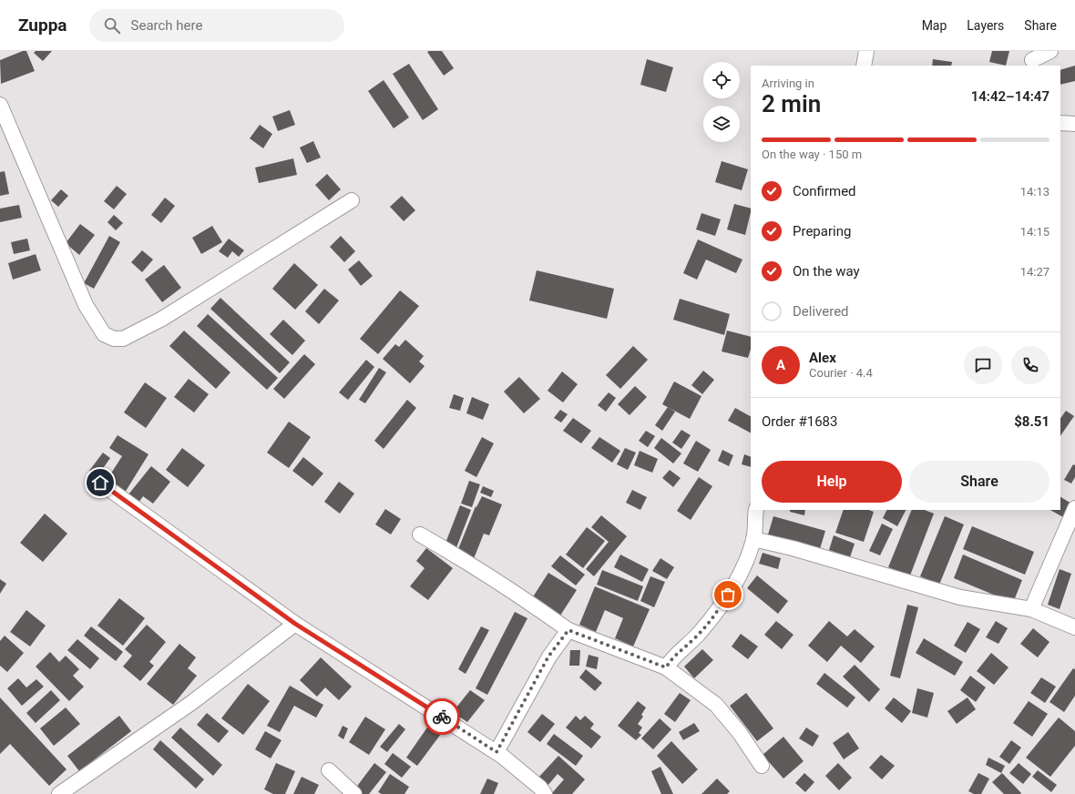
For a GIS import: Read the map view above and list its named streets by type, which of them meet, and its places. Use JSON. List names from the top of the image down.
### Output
{
  "page": {
    "header": "Zuppa",
    "search": "Search here",
    "nav": ["Map", "Layers", "Share"],
    "heading": ["2 min", "Arriving in", "14:42–14:47"],
    "panel": [
      "Alex",
      "Courier · 4.4",
      "Order #1683",
      "$8.51"
    ],
    "bar": "On the way · 150 m",
    "list": [
      ["Confirmed", "14:13"],
      ["Preparing", "14:15"],
      ["On the way", "14:27"],
      "Delivered"
    ],
    "round": "A",
    "buttons": ["Help", "Share"]
  }
}
